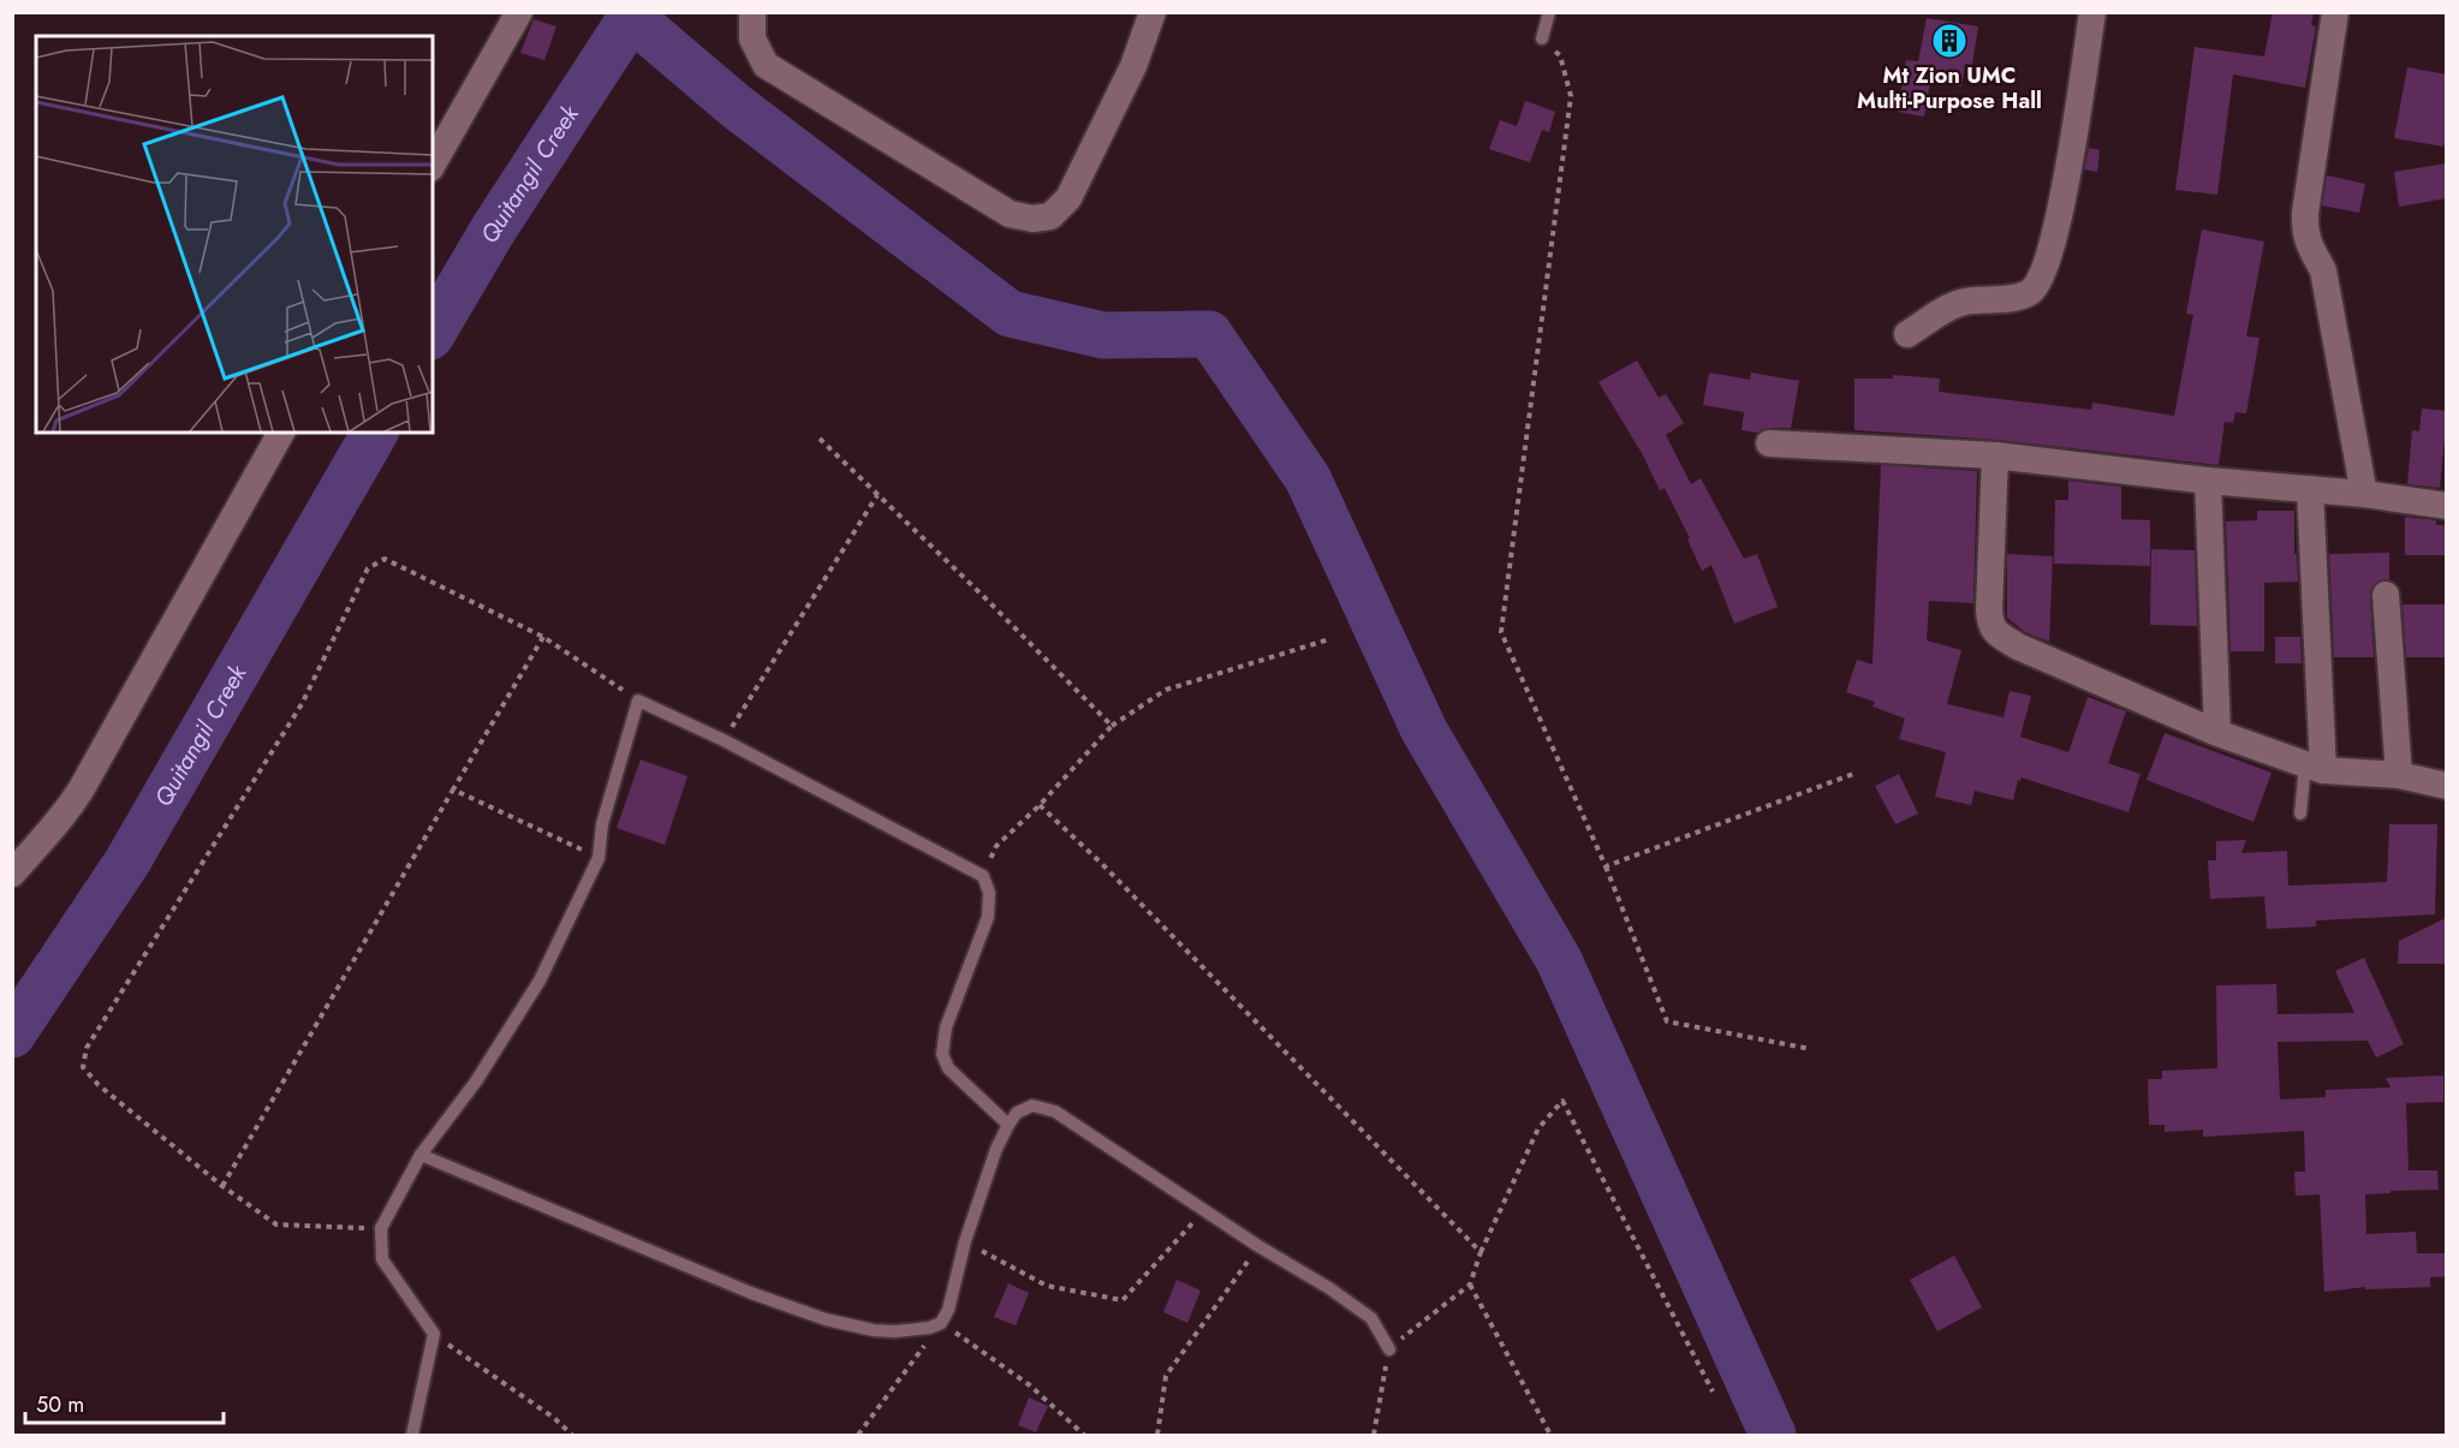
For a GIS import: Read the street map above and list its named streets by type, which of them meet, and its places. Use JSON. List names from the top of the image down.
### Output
{
  "water": ["Quitangil Creek"],
  "places": {
    "building": ["Mt Zion UMC Multi-Purpose Hall"]
  },
  "scale_bar": "50 m"
}
